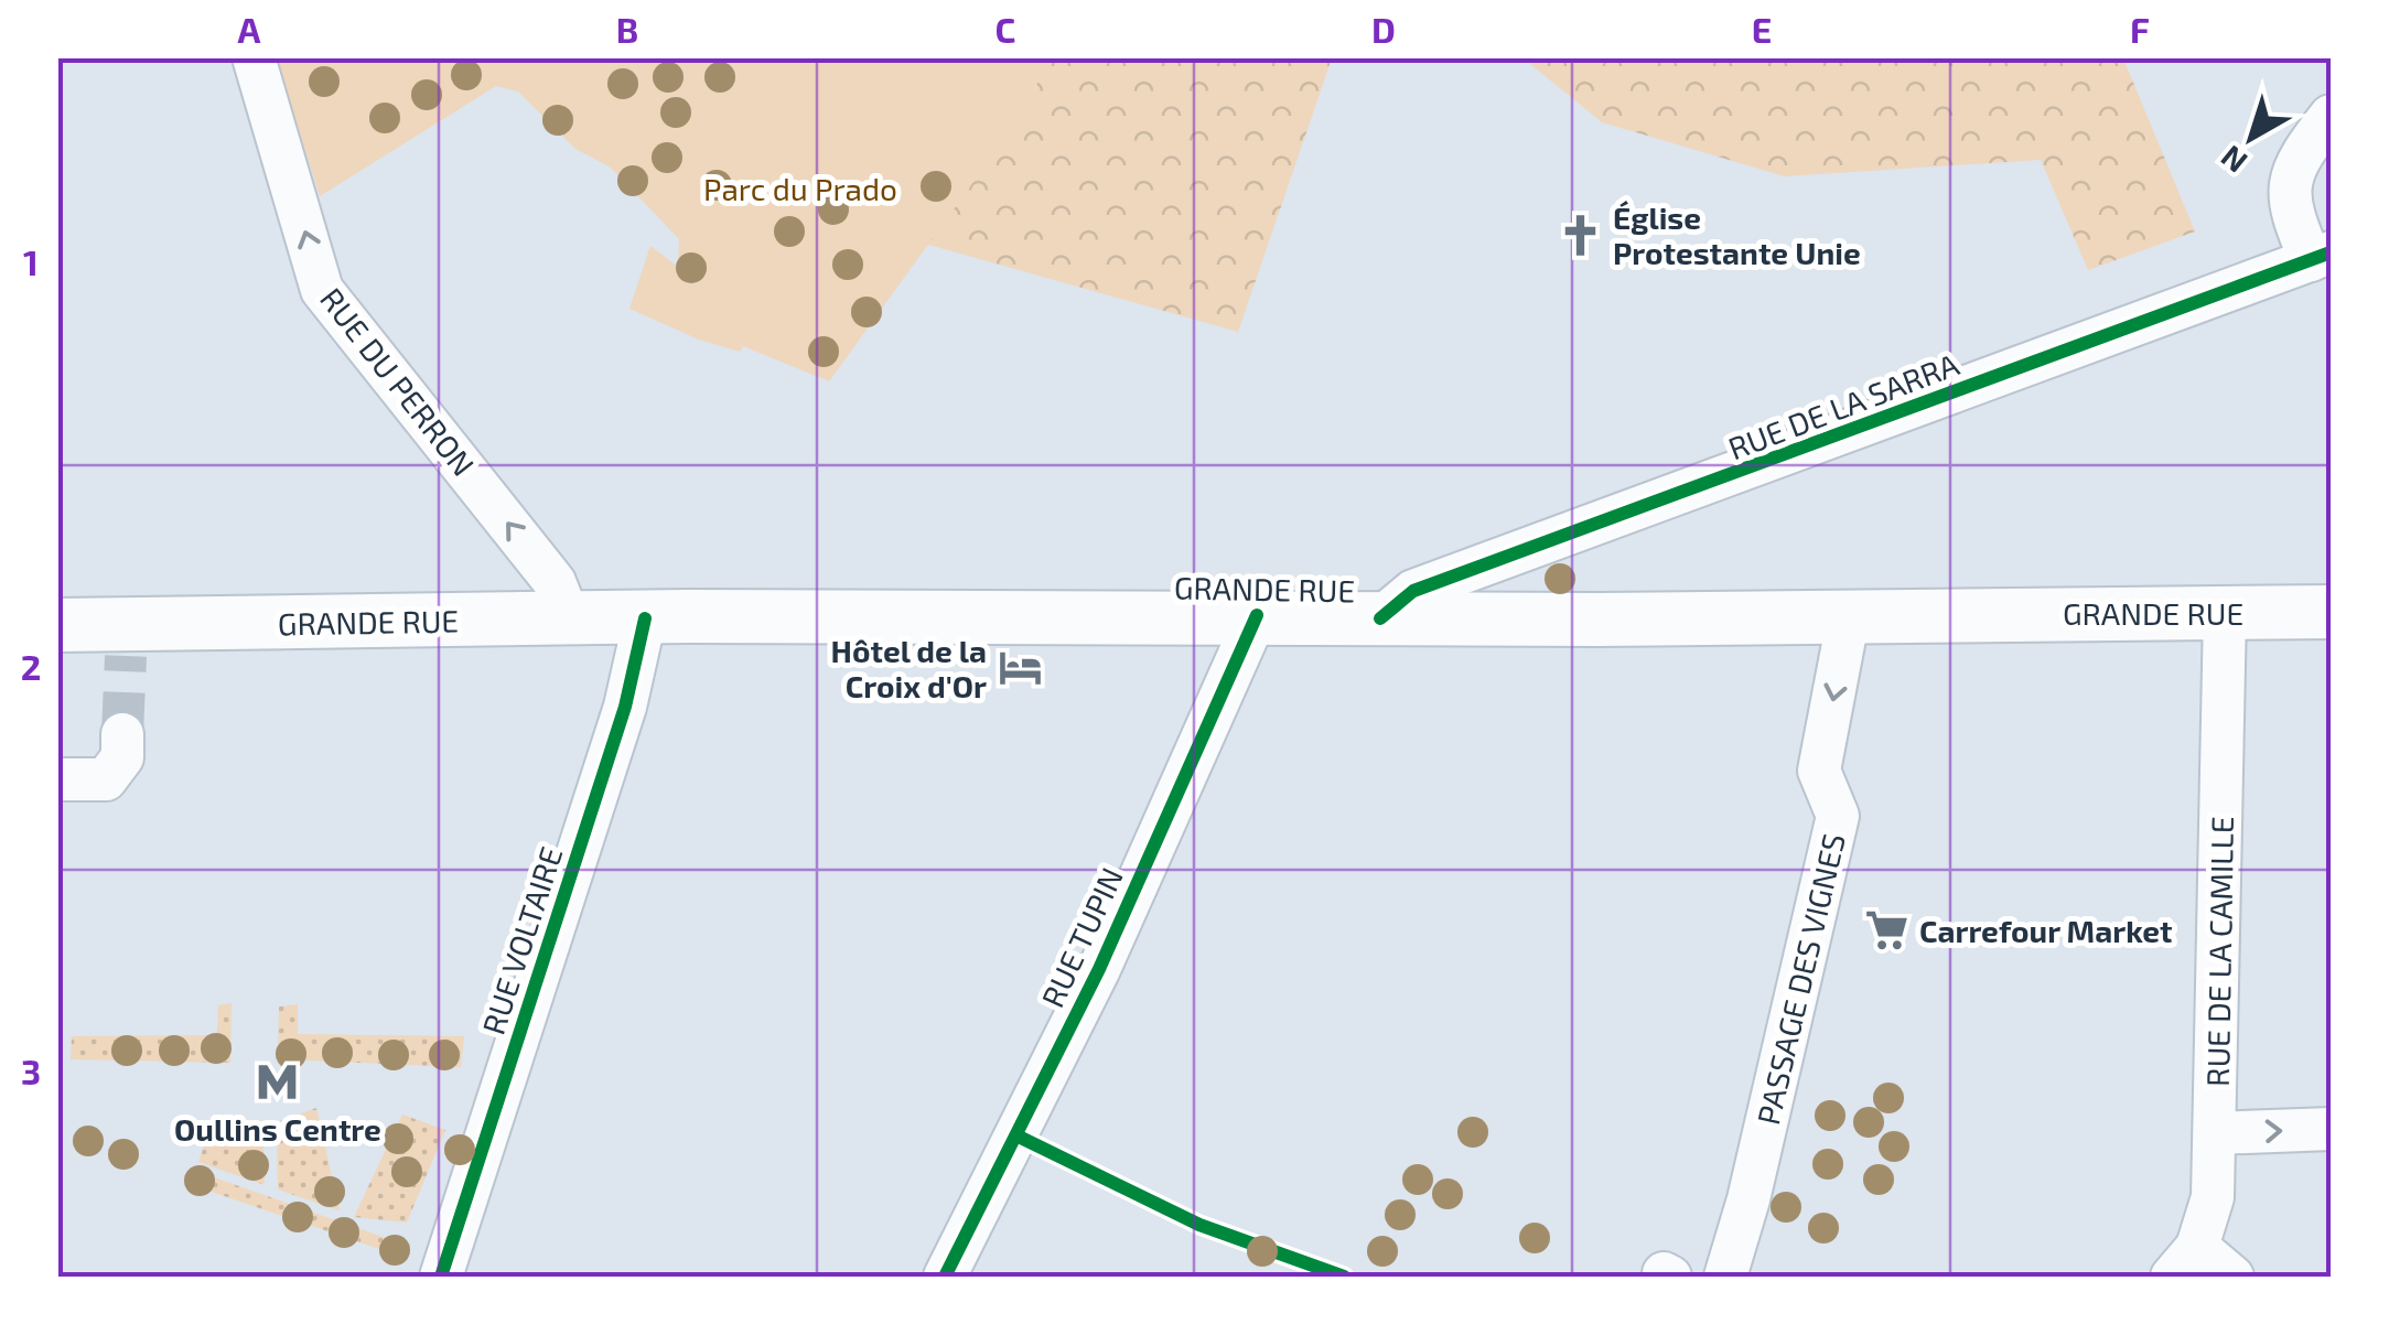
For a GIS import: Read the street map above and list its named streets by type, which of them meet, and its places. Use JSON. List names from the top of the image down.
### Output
{
  "streets": {
    "main road": ["GRANDE RUE"],
    "street": [
      "RUE DU PERRON",
      "RUE DE LA SARRA",
      "RUE TUPIN",
      "RUE VOLTAIRE",
      "RUE DE LA CAMILLE",
      "PASSAGE DES VIGNES"
    ]
  },
  "crossings": [
    ["RUE DU PERRON", "GRANDE RUE"],
    ["RUE DE LA SARRA", "GRANDE RUE"],
    ["GRANDE RUE", "RUE TUPIN"],
    ["GRANDE RUE", "RUE VOLTAIRE"],
    ["GRANDE RUE", "RUE DE LA CAMILLE"],
    ["GRANDE RUE", "PASSAGE DES VIGNES"]
  ],
  "one_way": ["RUE DU PERRON", "PASSAGE DES VIGNES"],
  "parks": ["Parc du Prado"],
  "places": {
    "church": ["Église Protestante Unie"],
    "hotel": ["Hôtel de la Croix d'Or"],
    "supermarket": ["Carrefour Market"],
    "metro station": ["Oullins Centre"]
  },
  "north": "bottom left",
  "grid": {
    "columns": [
      "A",
      "B",
      "C",
      "D",
      "E",
      "F"
    ],
    "rows": ["1", "2", "3"]
  }
}
